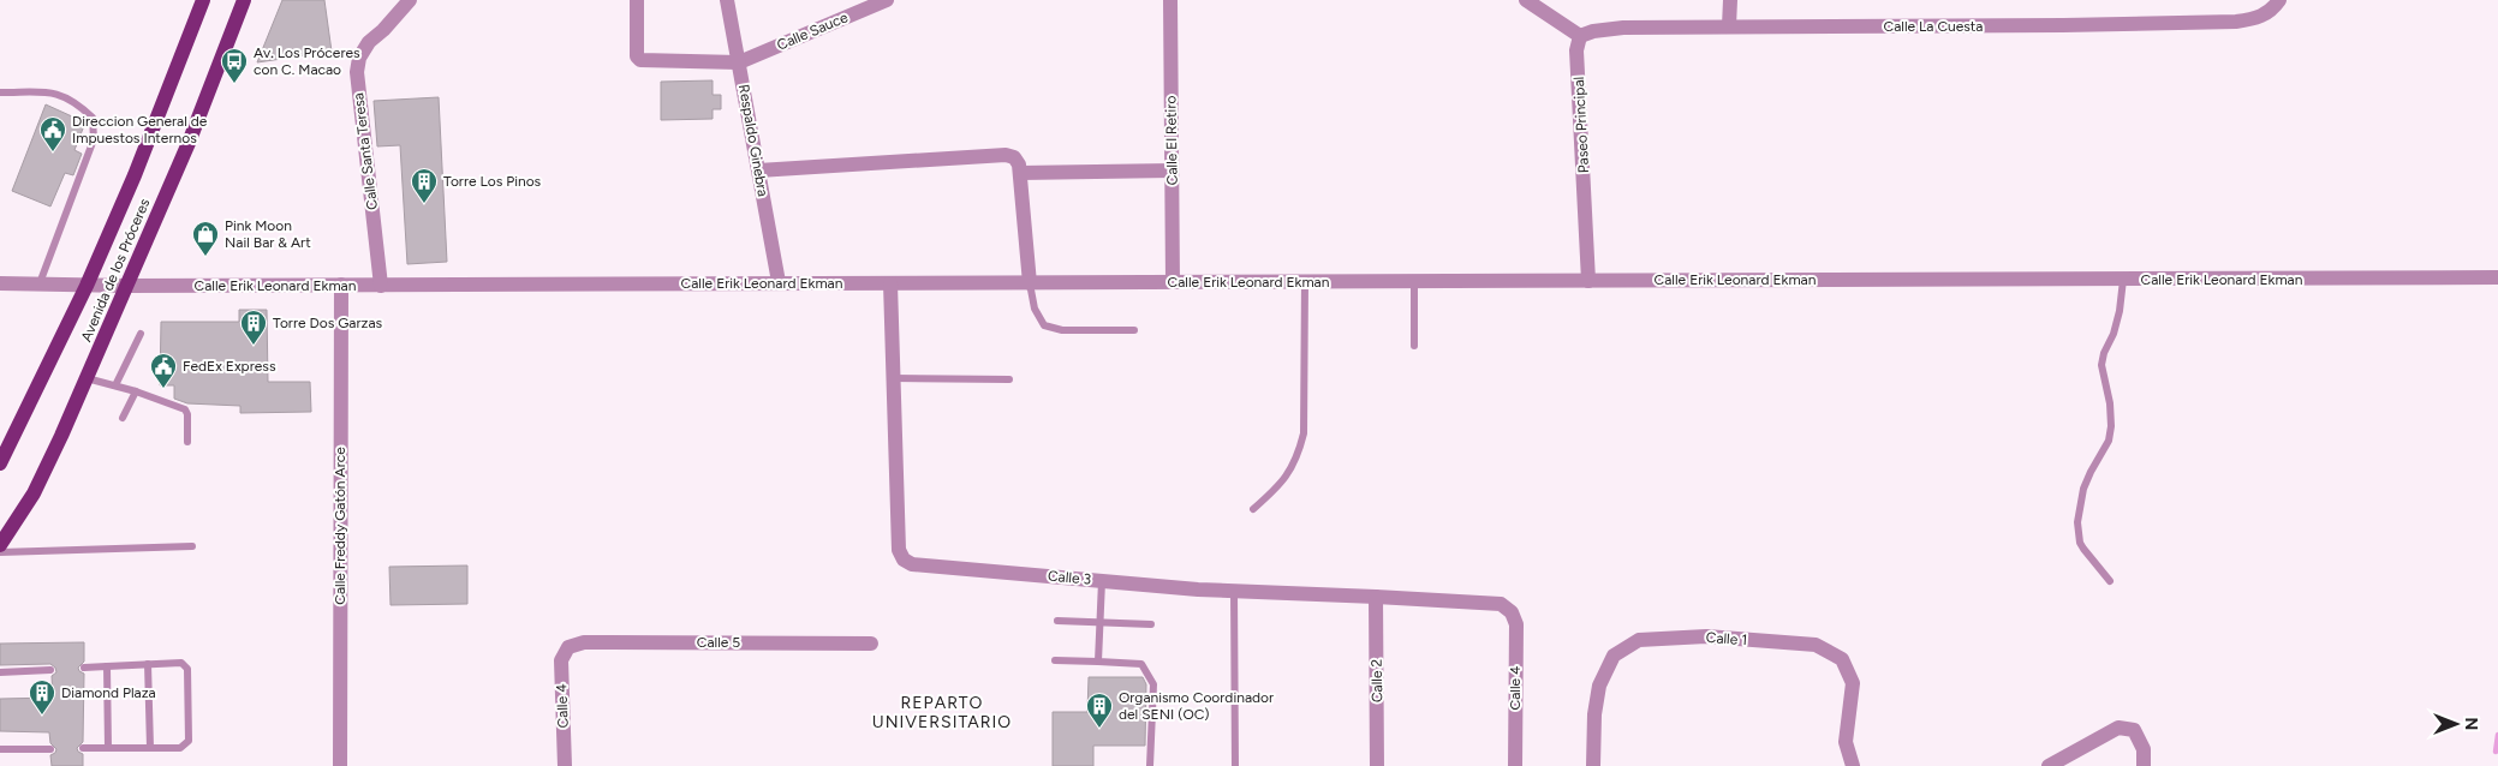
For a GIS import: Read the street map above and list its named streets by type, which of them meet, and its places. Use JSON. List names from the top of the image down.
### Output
{
  "streets": {
    "main road": ["Avenida de los Próceres"],
    "street": [
      "Calle La Cuesta",
      "Calle Sauce",
      "Paseo Principal",
      "Respaldo Ginebra",
      "Calle El Retiro",
      "Calle Santa Teresa",
      "Calle Erik Leonard Ekman",
      "Calle Freddy Gatón Arce",
      "Calle 3",
      "Calle 1",
      "Calle 5",
      "Calle 2",
      "Calle 4"
    ]
  },
  "crossings": [
    ["Calle La Cuesta", "Paseo Principal"],
    ["Calle Sauce", "Respaldo Ginebra"],
    ["Paseo Principal", "Calle Erik Leonard Ekman"],
    ["Respaldo Ginebra", "Calle Erik Leonard Ekman"],
    ["Calle El Retiro", "Calle Erik Leonard Ekman"],
    ["Calle Santa Teresa", "Calle Erik Leonard Ekman"],
    ["Avenida de los Próceres", "Calle Erik Leonard Ekman"],
    ["Calle Erik Leonard Ekman", "Calle Freddy Gatón Arce"],
    ["Calle Erik Leonard Ekman", "Calle 3"],
    ["Calle 3", "Calle 2"],
    ["Calle 3", "Calle 4"],
    ["Calle 5", "Calle 4"]
  ],
  "districts": ["REPARTO UNIVERSITARIO"],
  "places": {
    "bus stop": ["Av. Los Próceres con C. Macao"],
    "public building": ["Direccion General de Impuestos Internos", "FedEx Express"],
    "building": [
      "Torre Los Pinos",
      "Torre Dos Garzas",
      "Diamond Plaza",
      "Organismo Coordinador del SENI (OC)"
    ],
    "shop": ["Pink Moon Nail Bar & Art"]
  },
  "north": "right"
}
